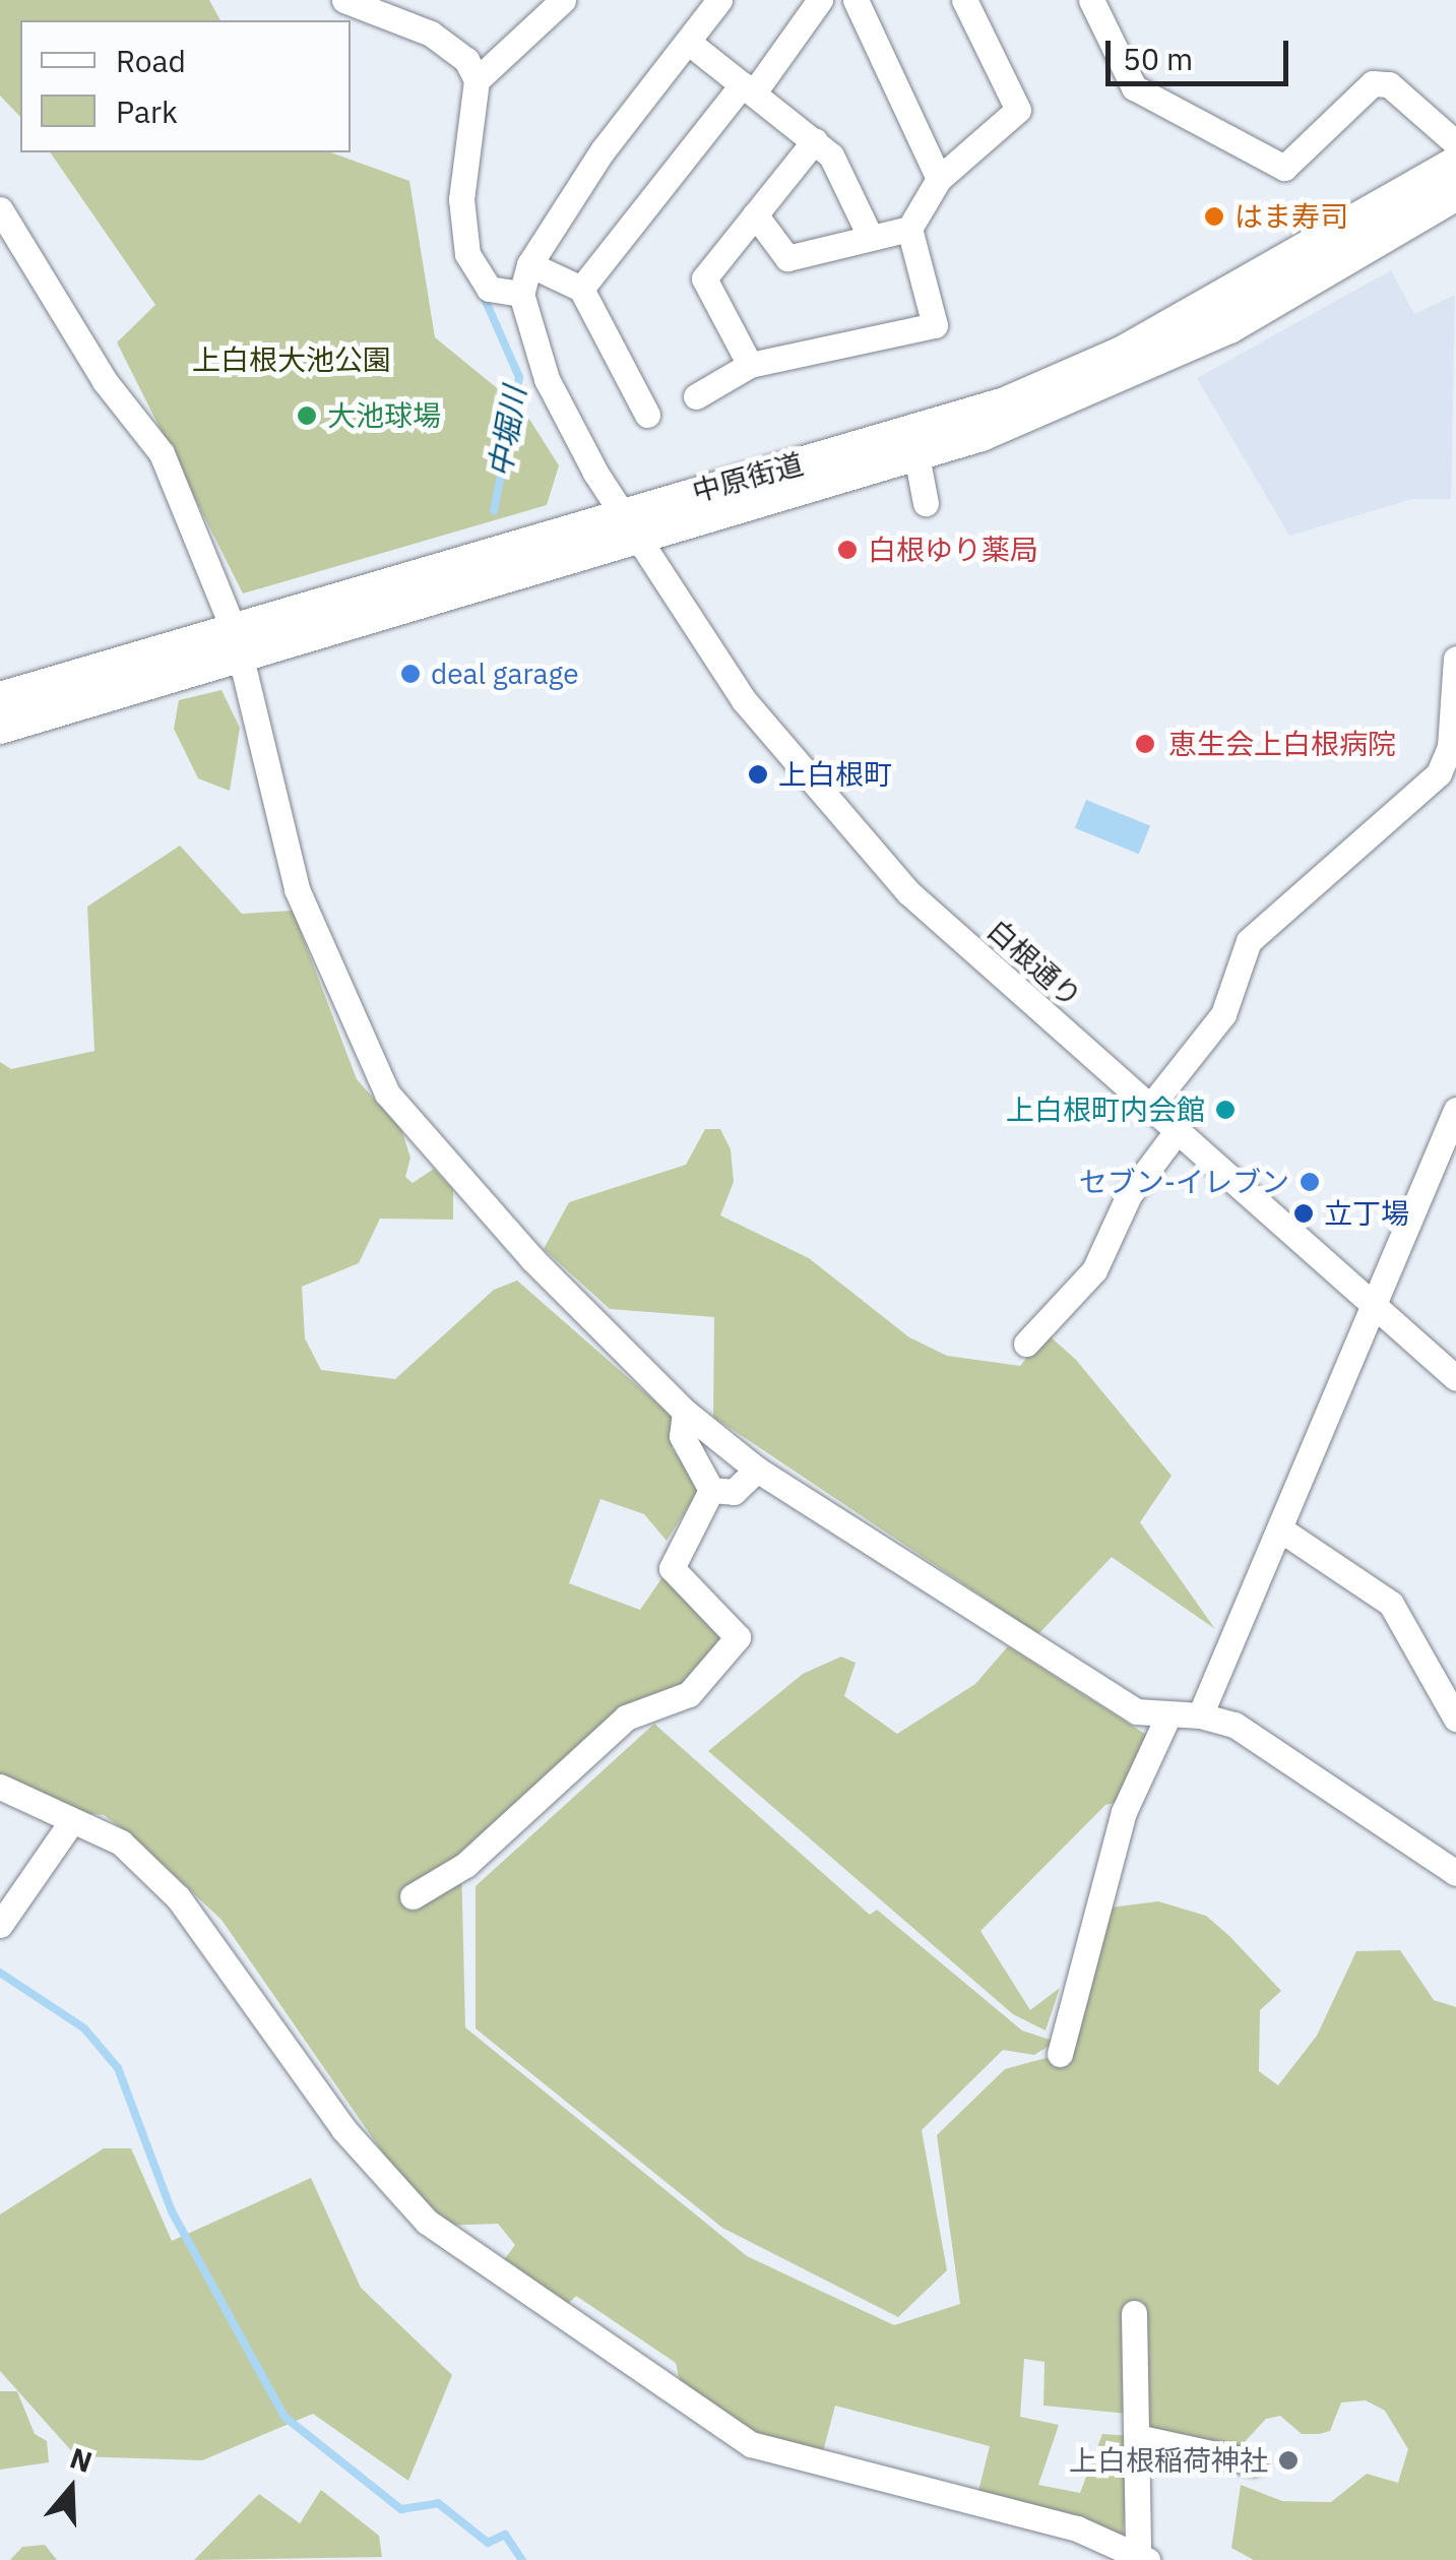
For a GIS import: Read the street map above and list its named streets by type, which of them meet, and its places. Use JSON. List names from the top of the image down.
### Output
{
  "streets": {
    "main road": ["中原街道"],
    "street": ["白根通り"]
  },
  "crossings": [
    ["中原街道", "白根通り"]
  ],
  "water": ["中堀川"],
  "parks": ["上白根大池公園"],
  "places": [
    "はま寿司",
    "大池球場",
    "白根ゆり薬局",
    "deal garage",
    "恵生会上白根病院",
    "上白根町",
    "上白根町内会館",
    "セブン-イレブン",
    "立丁場",
    "上白根稲荷神社"
  ],
  "legend": ["Road", "Park"],
  "scale_bar": "50 m",
  "north": "top"
}
